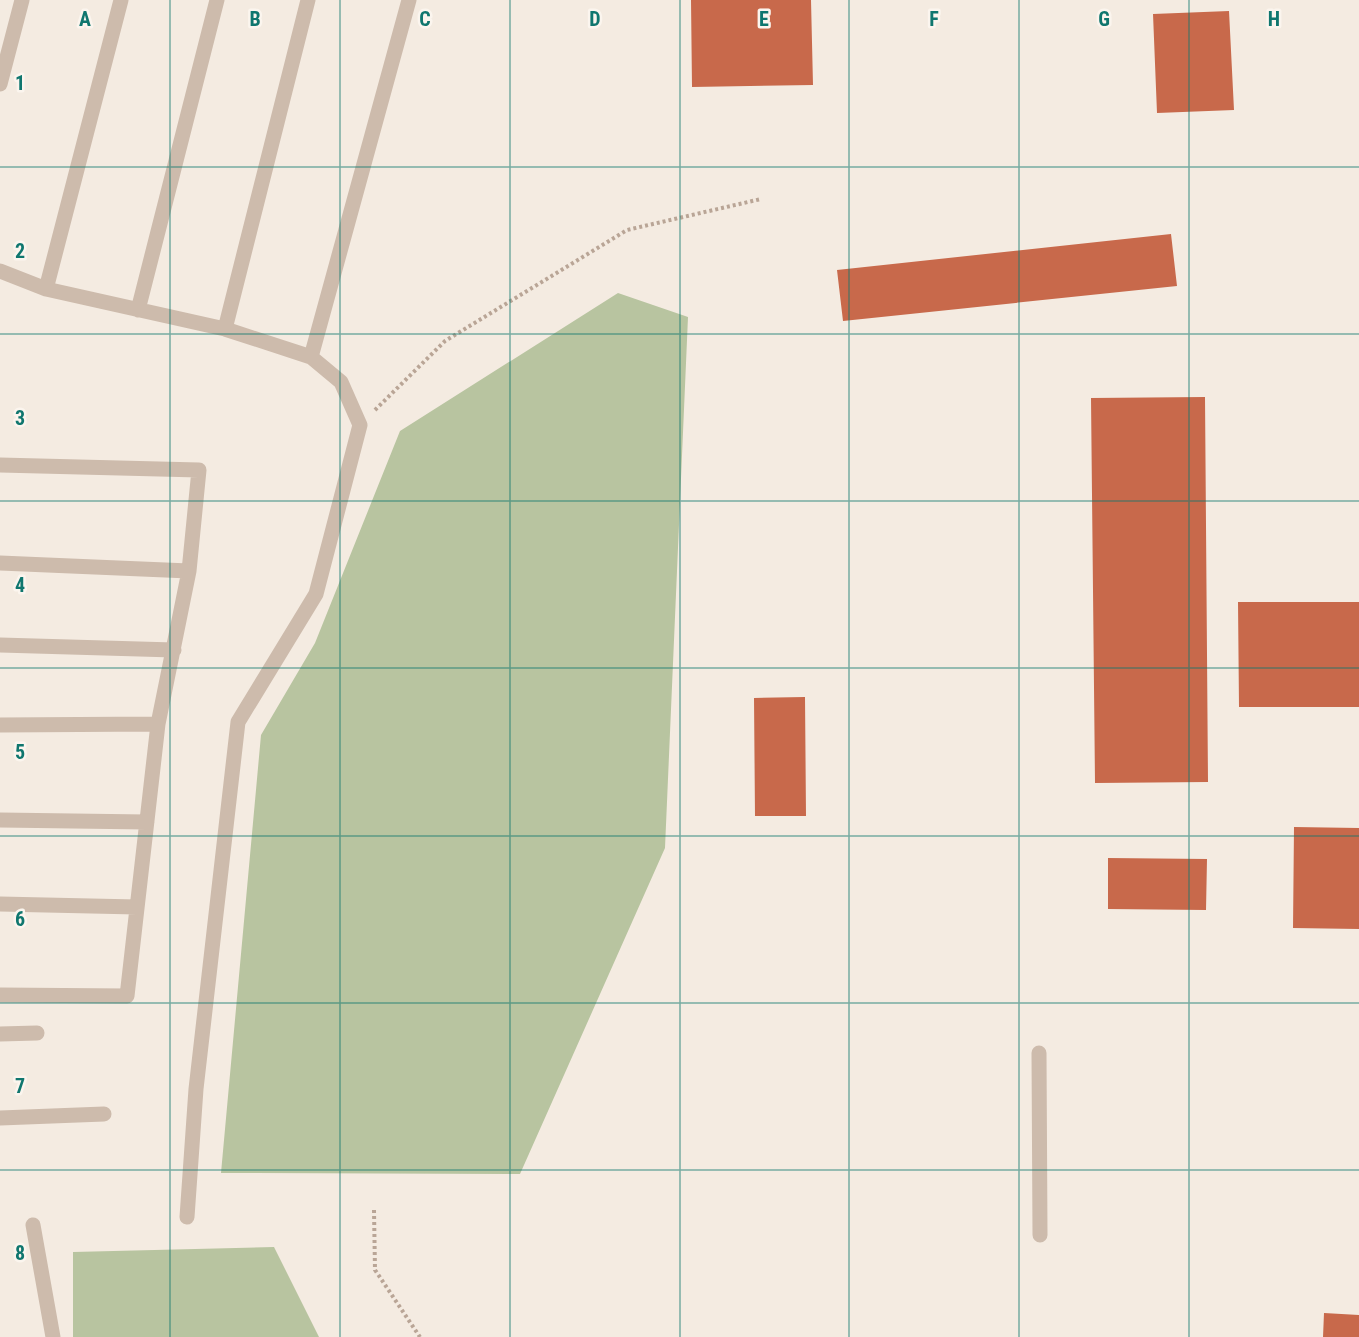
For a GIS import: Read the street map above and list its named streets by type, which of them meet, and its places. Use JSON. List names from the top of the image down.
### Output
{
  "grid": {
    "columns": [
      "A",
      "B",
      "C",
      "D",
      "E",
      "F",
      "G",
      "H"
    ],
    "rows": [
      "1",
      "2",
      "3",
      "4",
      "5",
      "6",
      "7",
      "8"
    ]
  }
}
